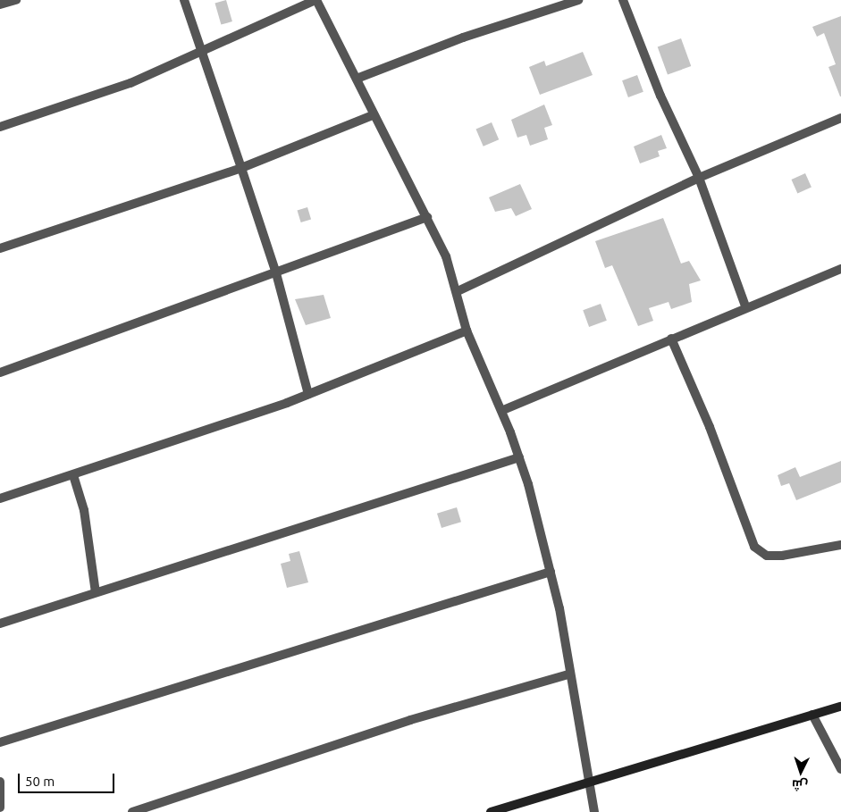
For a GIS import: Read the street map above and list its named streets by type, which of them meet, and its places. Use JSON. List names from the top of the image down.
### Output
{
  "scale_bar": "50 m",
  "north": "bottom"
}
